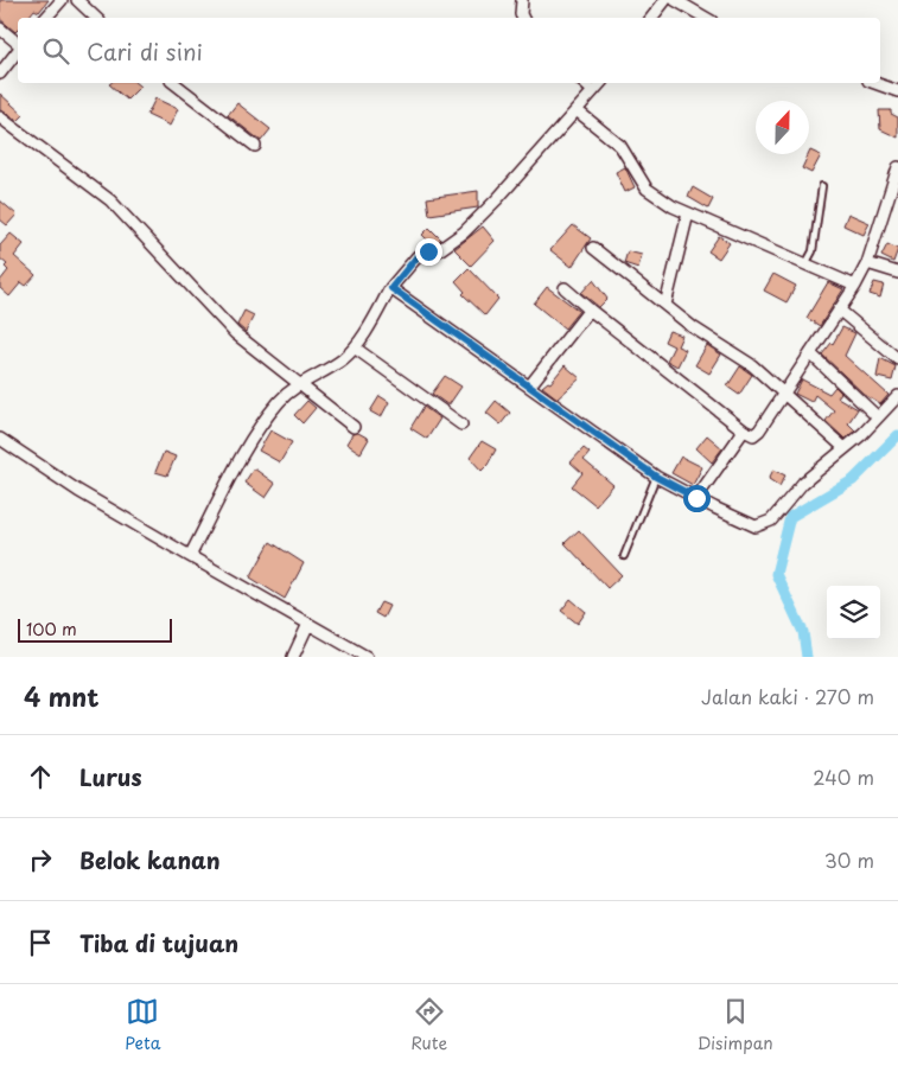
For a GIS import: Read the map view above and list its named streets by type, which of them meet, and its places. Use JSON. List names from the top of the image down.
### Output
{
  "scale_bar": "100 m",
  "north": "top",
  "page": {
    "search": "Cari di sini",
    "scale": "100 m",
    "heading": ["4 mnt", "Jalan kaki · 270 m"],
    "list": [
      ["Lurus", "240 m"],
      ["Belok kanan", "30 m"],
      "Tiba di tujuan"
    ],
    "nav": ["Peta", "Rute", "Disimpan"]
  }
}
